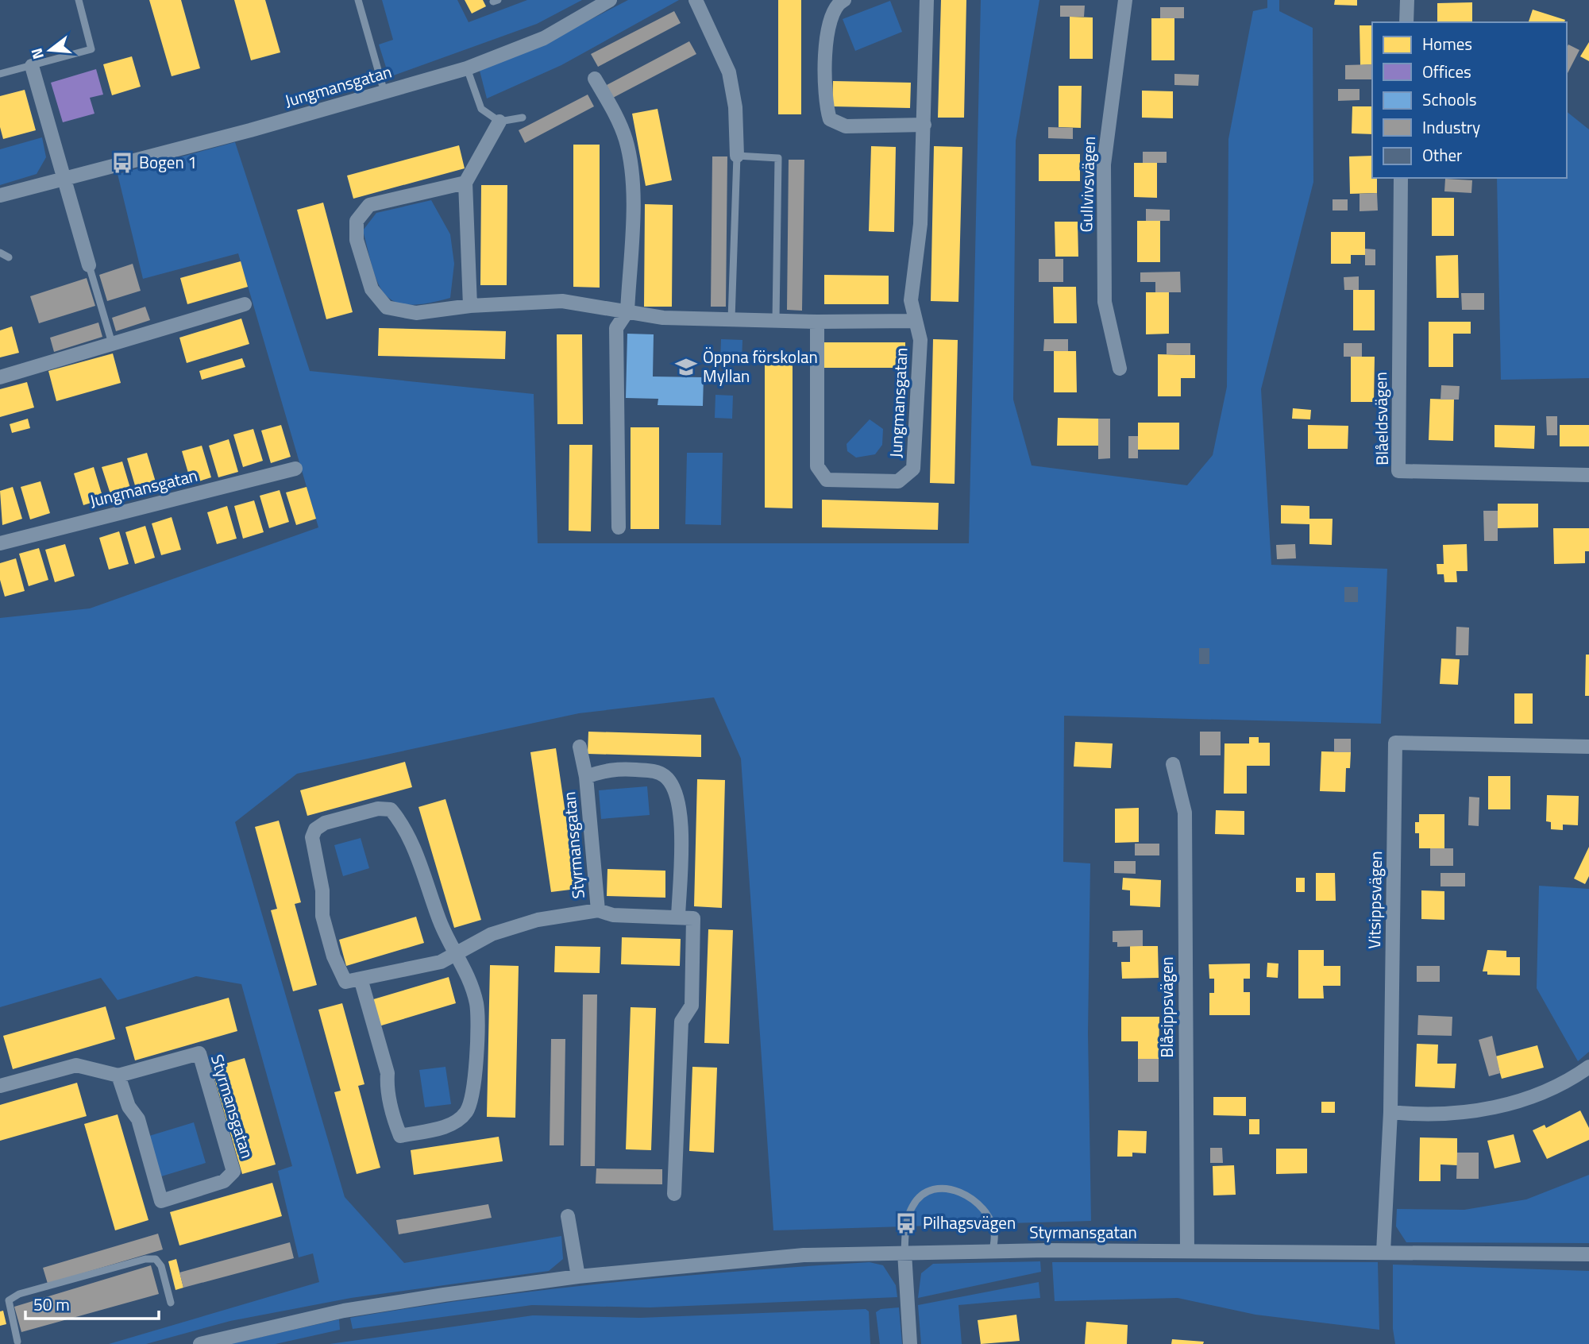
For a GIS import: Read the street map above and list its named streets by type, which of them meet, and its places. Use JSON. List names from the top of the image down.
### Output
{
  "streets": {
    "street": [
      "Jungmansgatan",
      "Gullvivsvägen",
      "Blåeldsvägen",
      "Styrmansgatan",
      "Vitsippsvägen",
      "Blåsippsvägen"
    ]
  },
  "crossings": [
    ["Styrmansgatan", "Vitsippsvägen"],
    ["Styrmansgatan", "Blåsippsvägen"]
  ],
  "places": {
    "bus stop": ["Bogen 1", "Pilhagsvägen"],
    "school or university": ["Öppna förskolan Myllan"]
  },
  "legend": [
    "Homes",
    "Offices",
    "Schools",
    "Industry",
    "Other"
  ],
  "scale_bar": "50 m",
  "north": "left"
}
